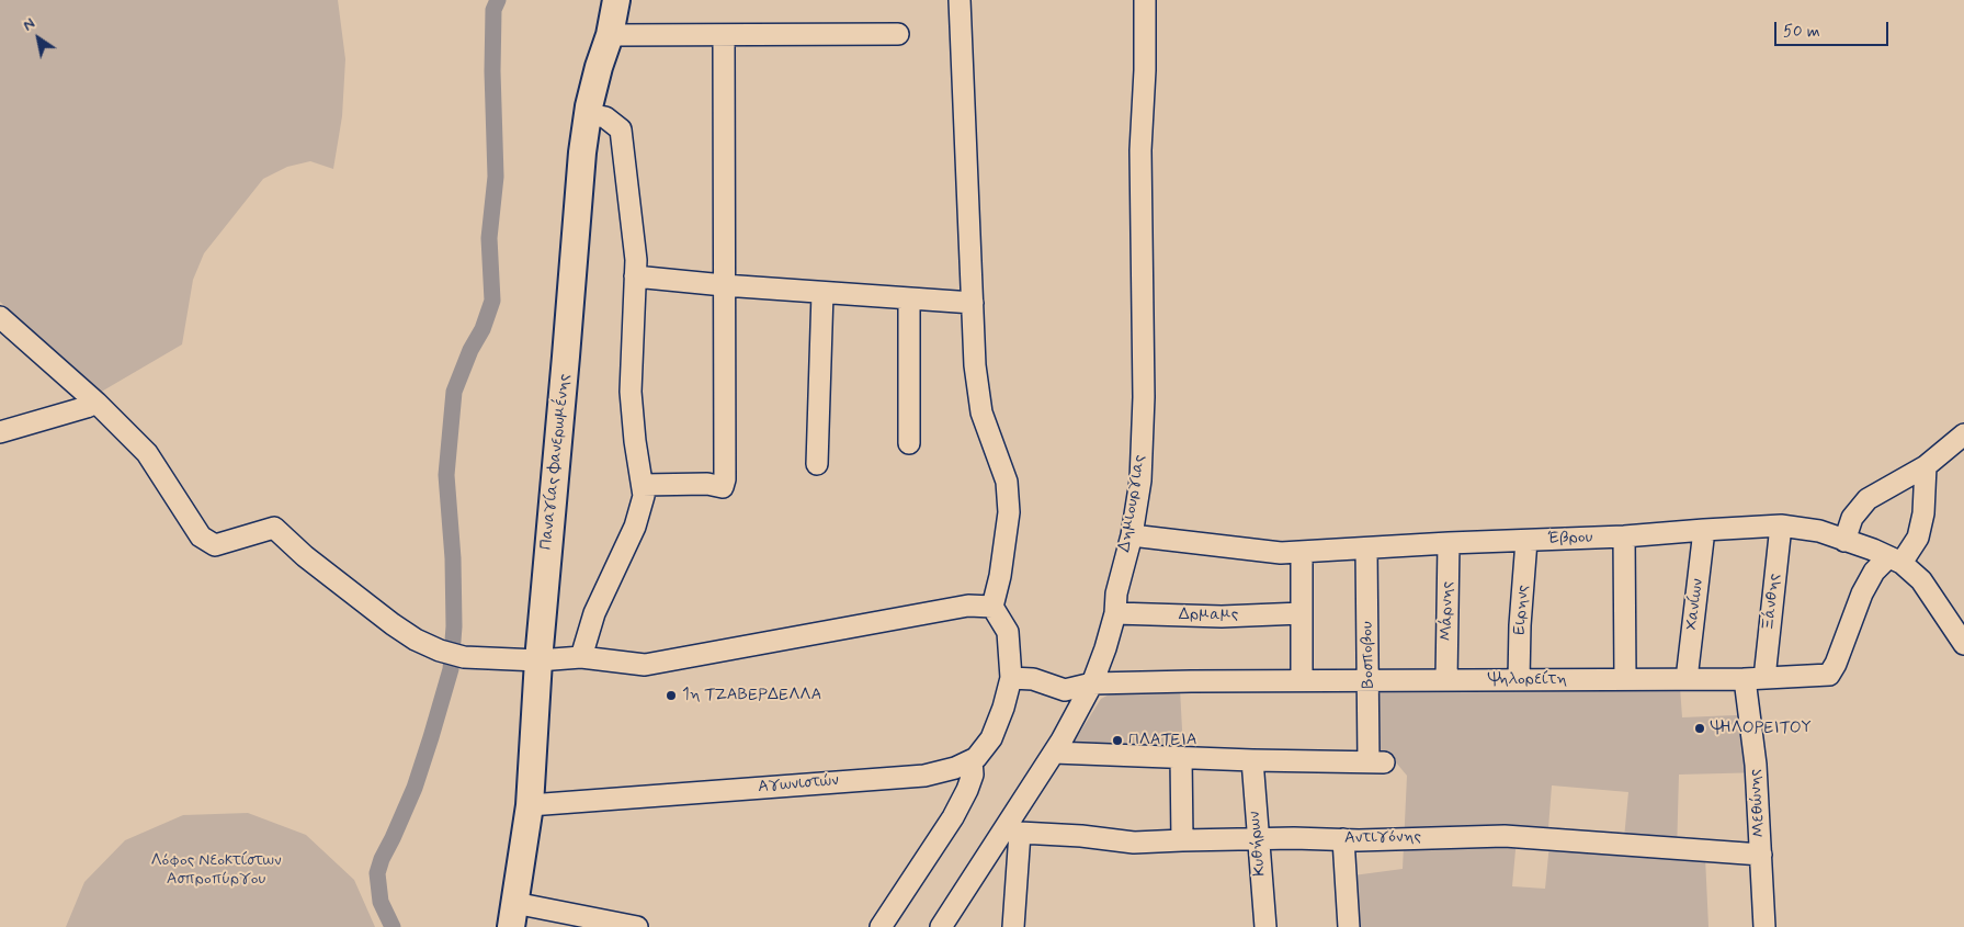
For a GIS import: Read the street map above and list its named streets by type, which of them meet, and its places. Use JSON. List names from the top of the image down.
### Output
{
  "streets": {
    "main road": ["Παναγίας Φανερωμένης"],
    "street": [
      "Δημιουργιας",
      "Έβρου",
      "Ξάνθης",
      "Χανίων",
      "Ειρηνς",
      "Μάρνης",
      "Δρμαμς",
      "Βοσποβου",
      "Ψηλορείτη",
      "Αγωνιστών",
      "Μεθώνης",
      "Αντιγόνης",
      "Κυθήρων"
    ]
  },
  "crossings": [
    ["Παναγίας Φανερωμένης", "Αγωνιστών"],
    ["Δημιουργιας", "Έβρου"],
    ["Δημιουργιας", "Δρμαμς"],
    ["Δημιουργιας", "Ψηλορείτη"],
    ["Δημιουργιας", "Αντιγόνης"],
    ["Έβρου", "Ξάνθης"],
    ["Έβρου", "Χανίων"],
    ["Έβρου", "Ειρηνς"],
    ["Έβρου", "Μάρνης"],
    ["Έβρου", "Βοσποβου"],
    ["Έβρου", "Ψηλορείτη"],
    ["Ξάνθης", "Ψηλορείτη"],
    ["Ξάνθης", "Μεθώνης"],
    ["Χανίων", "Ψηλορείτη"],
    ["Ειρηνς", "Ψηλορείτη"],
    ["Μάρνης", "Ψηλορείτη"],
    ["Βοσποβου", "Ψηλορείτη"],
    ["Βοσποβου", "Κυθήρων"],
    ["Ψηλορείτη", "Αγωνιστών"],
    ["Ψηλορείτη", "Μεθώνης"],
    ["Μεθώνης", "Αντιγόνης"],
    ["Αντιγόνης", "Κυθήρων"]
  ],
  "parks": ["Λόφος Νεοκτίστων Ασπροπύργου"],
  "places": ["1η ΤΖΑΒΕΡΔΕΛΛΑ", "ΨΗΛΟΡΕΙΤΟΥ", "ΠΛΑΤΕΙΑ"],
  "scale_bar": "50 m",
  "north": "top left"
}
